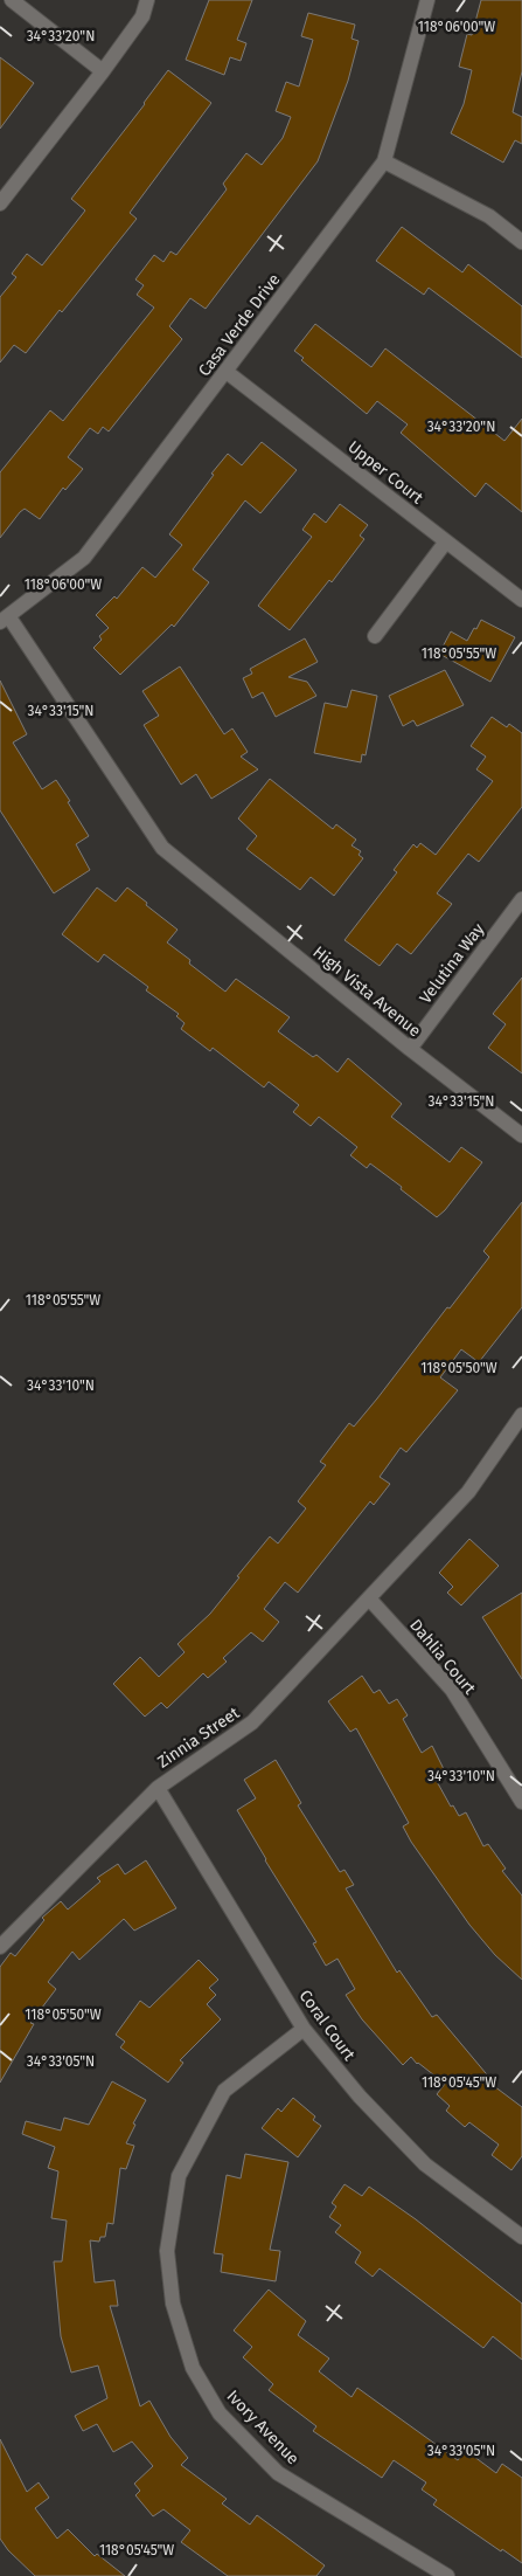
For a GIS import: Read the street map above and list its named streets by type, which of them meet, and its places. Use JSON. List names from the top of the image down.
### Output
{
  "streets": {
    "street": [
      "Casa Verde Drive",
      "Upper Court",
      "Velutina Way",
      "High Vista Avenue",
      "Dahlia Court",
      "Zinnia Street",
      "Coral Court",
      "Ivory Avenue"
    ]
  },
  "crossings": [
    ["Casa Verde Drive", "Upper Court"],
    ["Casa Verde Drive", "High Vista Avenue"],
    ["Velutina Way", "High Vista Avenue"],
    ["Dahlia Court", "Zinnia Street"],
    ["Zinnia Street", "Coral Court"],
    ["Coral Court", "Ivory Avenue"]
  ],
  "coordinates": [
    "118°06'00\"W",
    "34°33'20\"N",
    "118°05'55\"W",
    "34°33'15\"N",
    "118°05'50\"W",
    "34°33'10\"N",
    "34°33'05\"N",
    "118°05'45\"W"
  ]
}
